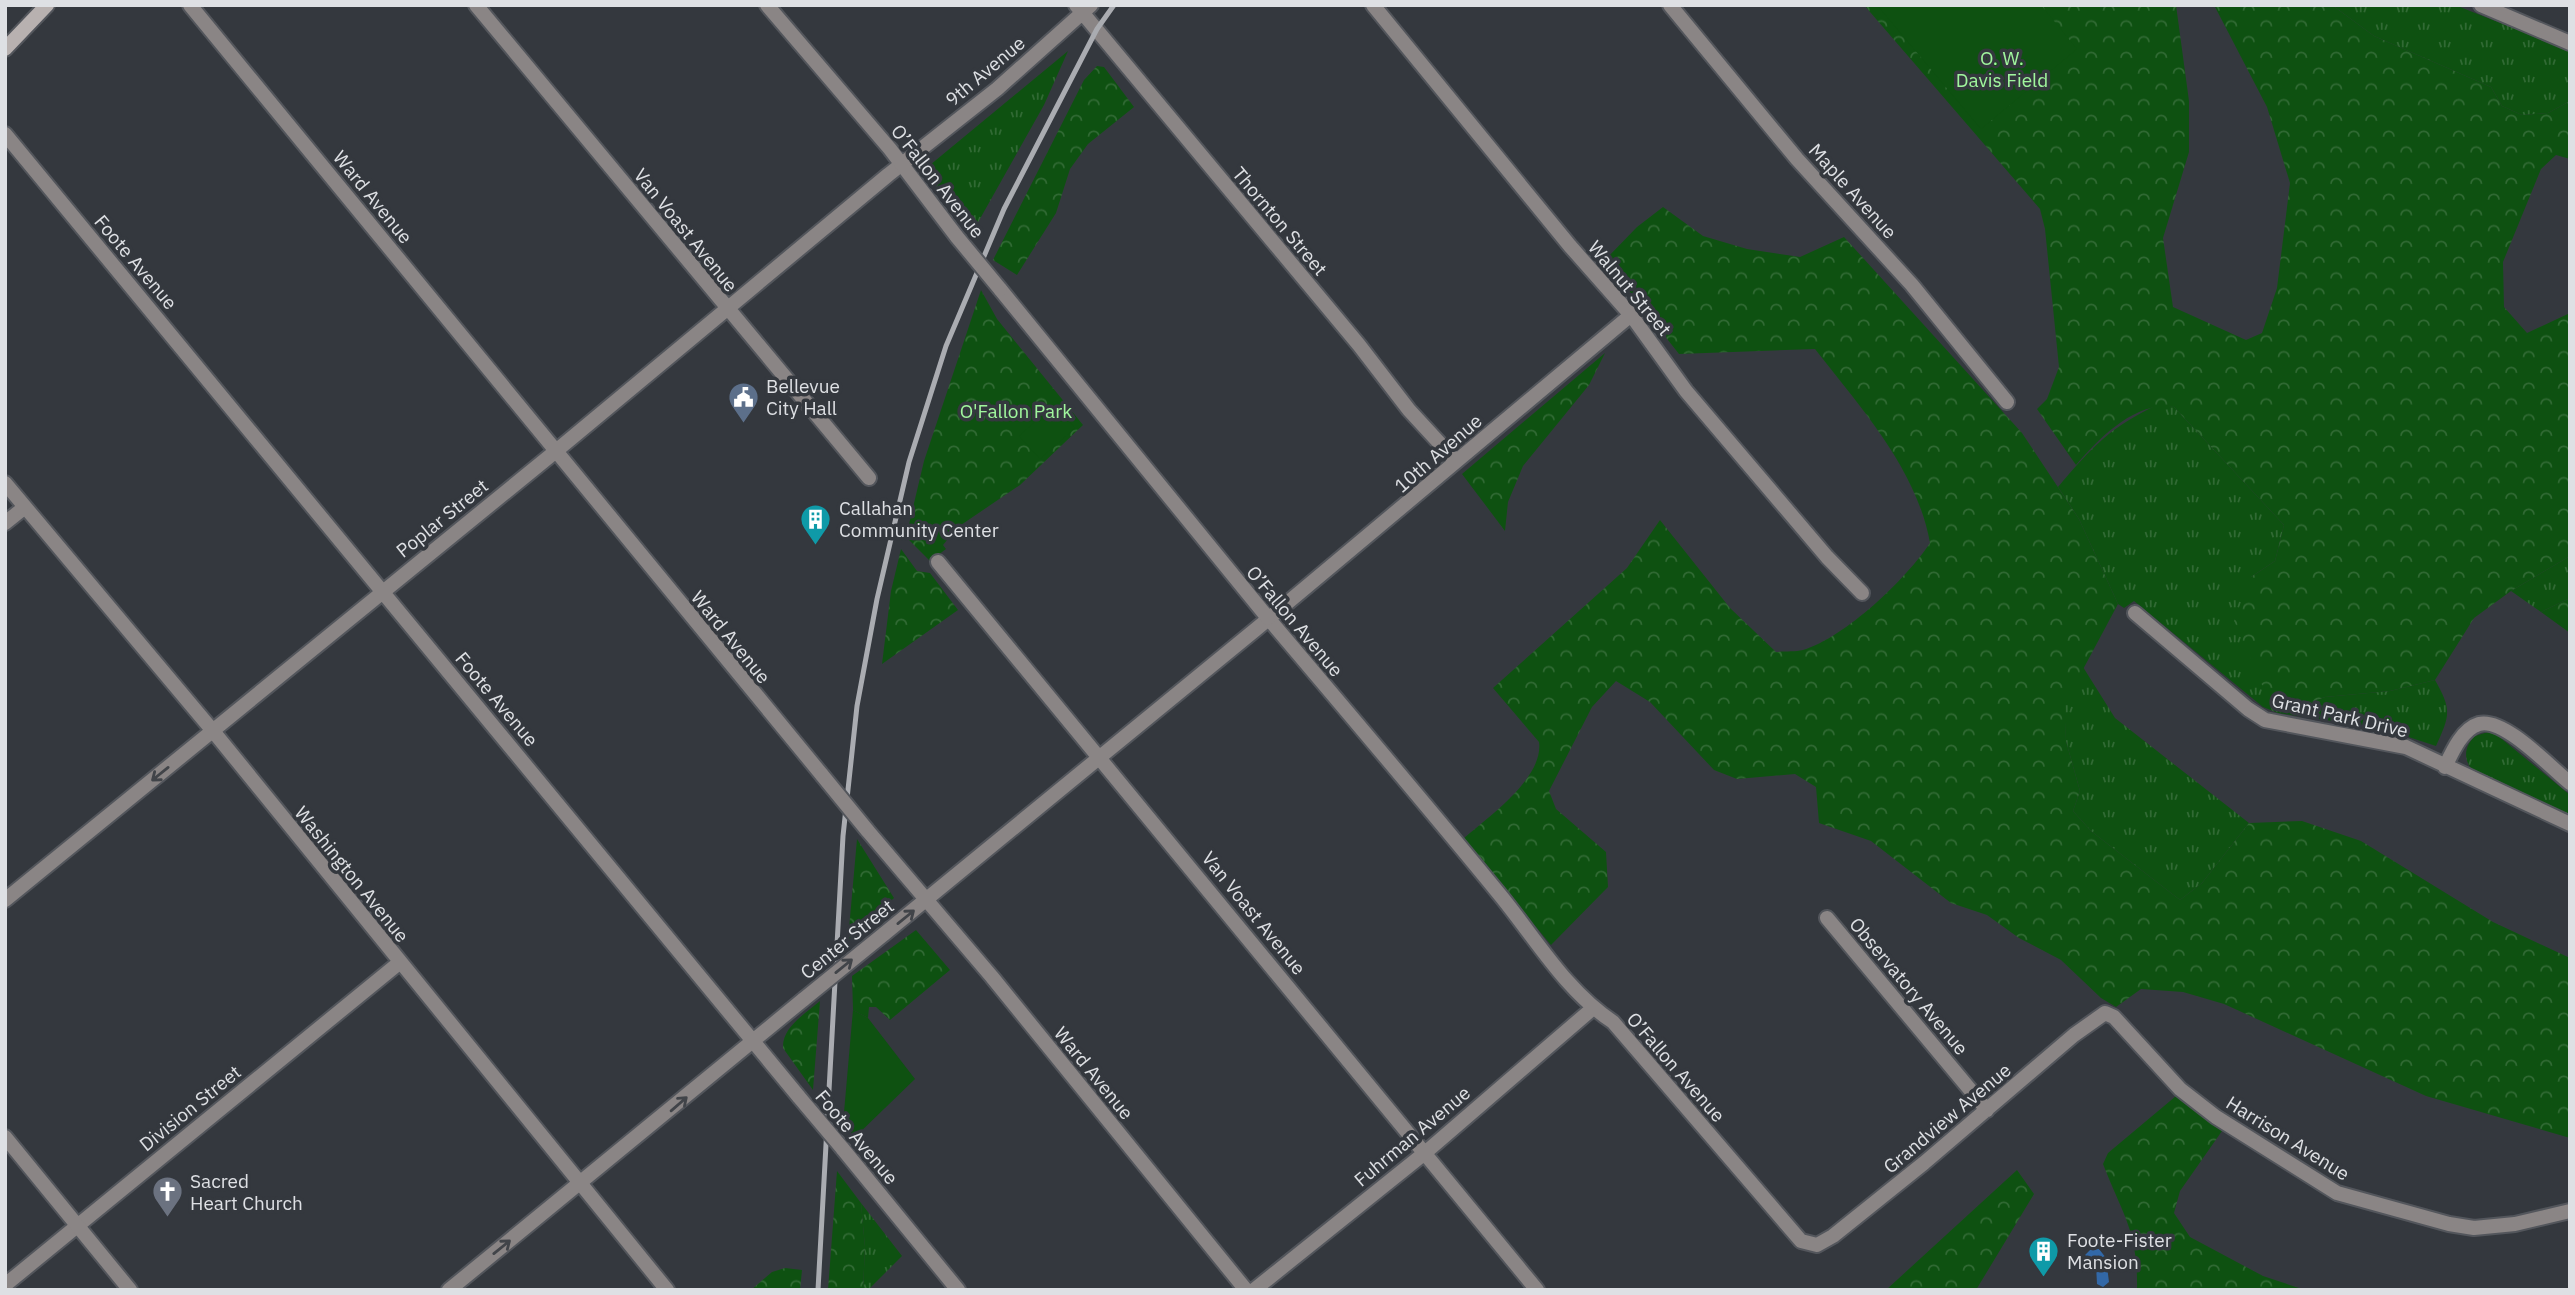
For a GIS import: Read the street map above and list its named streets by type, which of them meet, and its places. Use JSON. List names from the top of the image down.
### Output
{
  "streets": {
    "street": [
      "9th Avenue",
      "O’Fallon Avenue",
      "Maple Avenue",
      "Ward Avenue",
      "Thornton Street",
      "Van Voast Avenue",
      "Foote Avenue",
      "Walnut Street",
      "10th Avenue",
      "Poplar Street",
      "Grant Park Drive",
      "Washington Avenue",
      "Center Street",
      "Observatory Avenue",
      "Division Street",
      "Grandview Avenue",
      "Fuhrman Avenue",
      "Harrison Avenue"
    ]
  },
  "crossings": [
    ["9th Avenue", "O’Fallon Avenue"],
    ["9th Avenue", "Thornton Street"],
    ["9th Avenue", "Poplar Street"],
    ["O’Fallon Avenue", "10th Avenue"],
    ["O’Fallon Avenue", "Poplar Street"],
    ["O’Fallon Avenue", "Center Street"],
    ["O’Fallon Avenue", "Grandview Avenue"],
    ["O’Fallon Avenue", "Fuhrman Avenue"],
    ["Ward Avenue", "Poplar Street"],
    ["Ward Avenue", "Center Street"],
    ["Thornton Street", "10th Avenue"],
    ["Van Voast Avenue", "Poplar Street"],
    ["Van Voast Avenue", "Center Street"],
    ["Van Voast Avenue", "Fuhrman Avenue"],
    ["Foote Avenue", "Poplar Street"],
    ["Foote Avenue", "Center Street"],
    ["Walnut Street", "10th Avenue"],
    ["10th Avenue", "Center Street"],
    ["Poplar Street", "Washington Avenue"],
    ["Washington Avenue", "Center Street"],
    ["Washington Avenue", "Division Street"],
    ["Observatory Avenue", "Grandview Avenue"],
    ["Grandview Avenue", "Harrison Avenue"]
  ],
  "one_way": ["Center Street"],
  "parks": ["O. W. Davis Field", "O'Fallon Park"],
  "places": {
    "public building": ["Bellevue City Hall"],
    "building": ["Callahan Community Center", "Foote-Fister Mansion"],
    "church": ["Sacred Heart Church"]
  }
}
